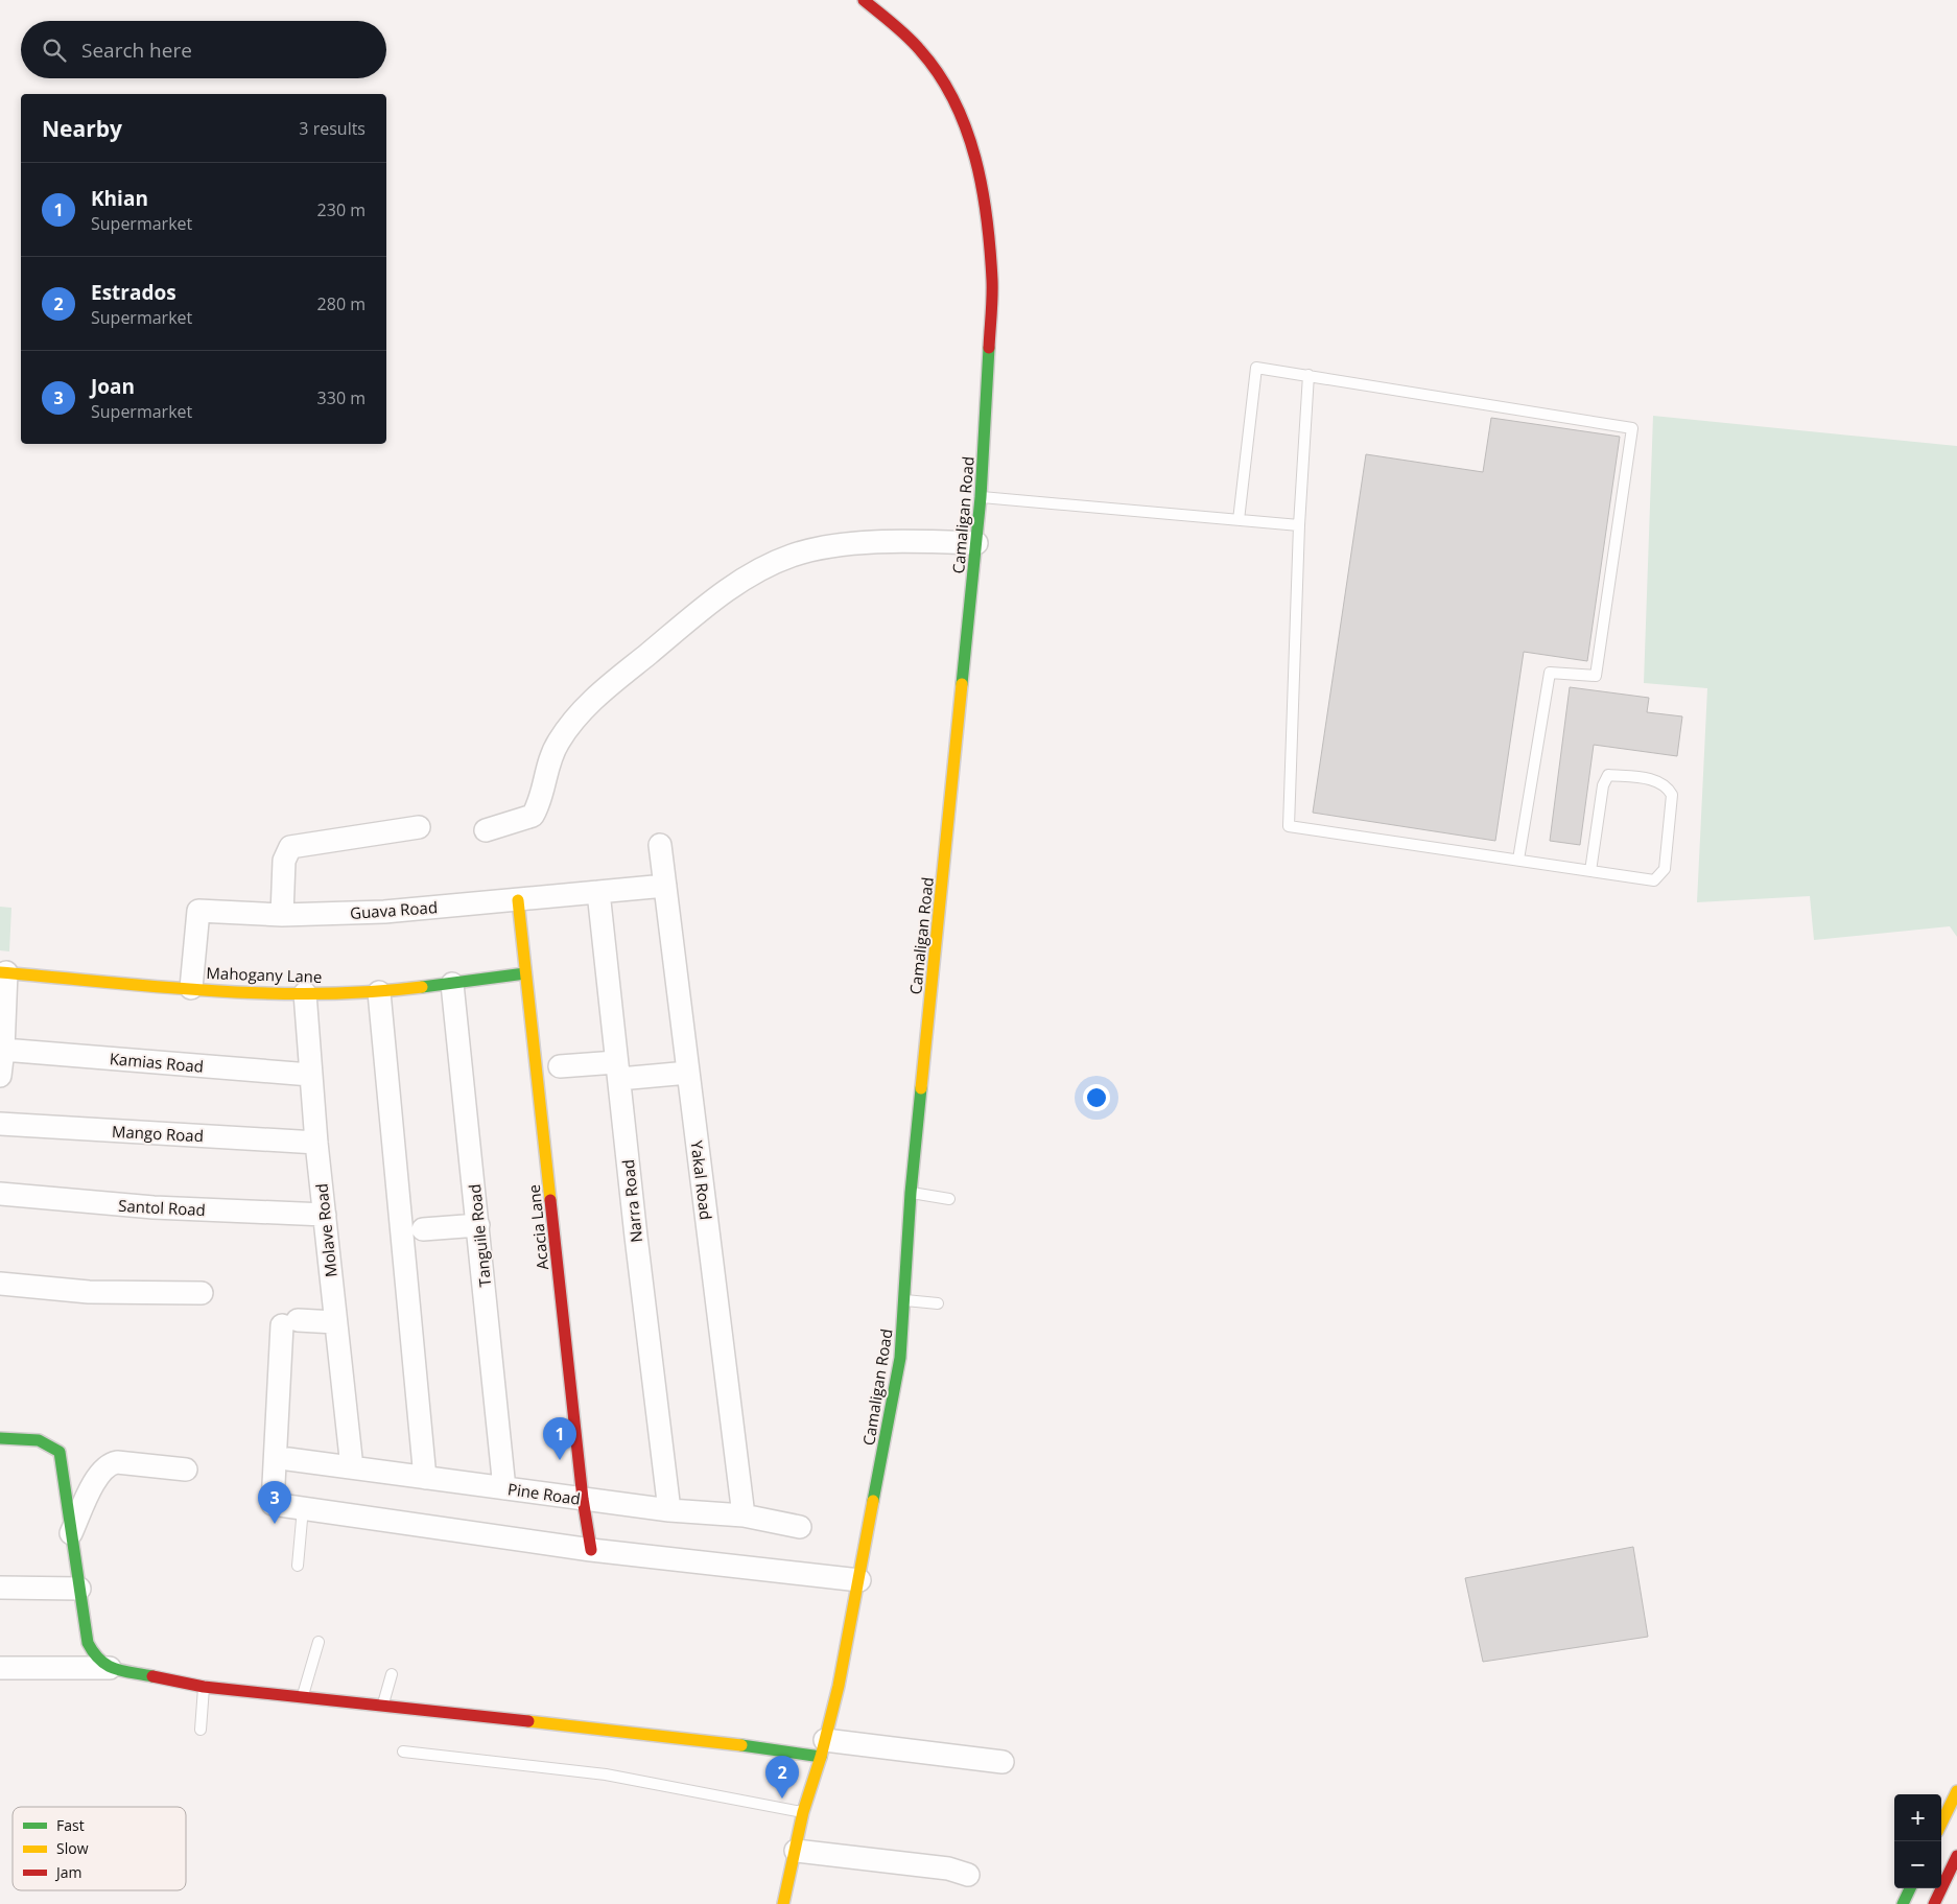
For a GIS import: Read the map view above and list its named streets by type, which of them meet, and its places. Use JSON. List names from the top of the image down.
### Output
{
  "streets": {
    "main road": ["Camaligan Road", "Mahogany Lane", "Acacia Lane"],
    "street": [
      "Guava Road",
      "Kamias Road",
      "Mango Road",
      "Yakal Road",
      "Narra Road",
      "Santol Road",
      "Molave Road",
      "Tanguile Road",
      "Pine Road"
    ]
  },
  "crossings": [
    ["Guava Road", "Mahogany Lane"],
    ["Guava Road", "Yakal Road"],
    ["Guava Road", "Narra Road"],
    ["Guava Road", "Acacia Lane"],
    ["Mahogany Lane", "Acacia Lane"],
    ["Mahogany Lane", "Molave Road"],
    ["Mahogany Lane", "Tanguile Road"],
    ["Kamias Road", "Molave Road"],
    ["Mango Road", "Molave Road"],
    ["Yakal Road", "Pine Road"],
    ["Narra Road", "Pine Road"],
    ["Santol Road", "Molave Road"],
    ["Acacia Lane", "Pine Road"],
    ["Molave Road", "Pine Road"],
    ["Tanguile Road", "Pine Road"]
  ],
  "legend": ["Fast", "Slow", "Jam"],
  "page": {
    "search": "Search here",
    "heading": ["Nearby", "3 results"],
    "list": [
      {
        "mark": "1",
        "name": "Khian",
        "note": "Supermarket",
        "value": "230 m"
      },
      {
        "mark": "2",
        "name": "Estrados",
        "note": "Supermarket",
        "value": "280 m"
      },
      {
        "mark": "3",
        "name": "Joan",
        "note": "Supermarket",
        "value": "330 m"
      }
    ],
    "pins": ["1", "3", "2"],
    "map_buttons": ["+", "−"]
  }
}
